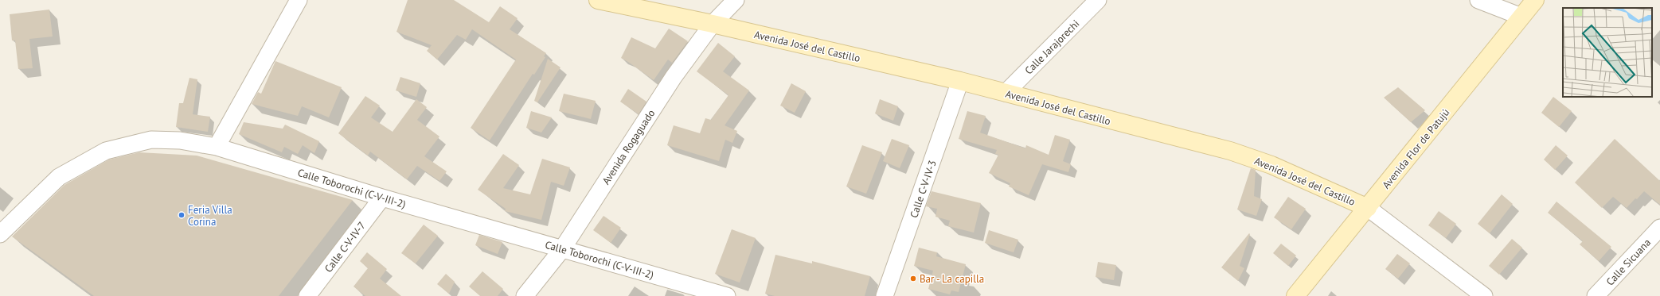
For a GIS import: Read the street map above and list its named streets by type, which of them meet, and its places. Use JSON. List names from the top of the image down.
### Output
{
  "streets": {
    "main road": ["Avenida José del Castillo", "Avenida Flor de Patujú"],
    "street": [
      "Calle Jarajorechi",
      "Avenida Rogaguado",
      "Calle Toborochi (C-V-III-2)",
      "Calle C-V-IV-3",
      "Calle C-V-IV-7",
      "Calle Sicuana"
    ]
  },
  "crossings": [
    ["Avenida José del Castillo", "Calle Jarajorechi"],
    ["Avenida José del Castillo", "Avenida Rogaguado"],
    ["Avenida José del Castillo", "Avenida Flor de Patujú"],
    ["Avenida José del Castillo", "Calle C-V-IV-3"],
    ["Avenida Rogaguado", "Calle Toborochi (C-V-III-2)"],
    ["Calle Toborochi (C-V-III-2)", "Calle C-V-IV-7"]
  ],
  "places": ["Feria Villa Corina", "Bar - La capilla"]
}
